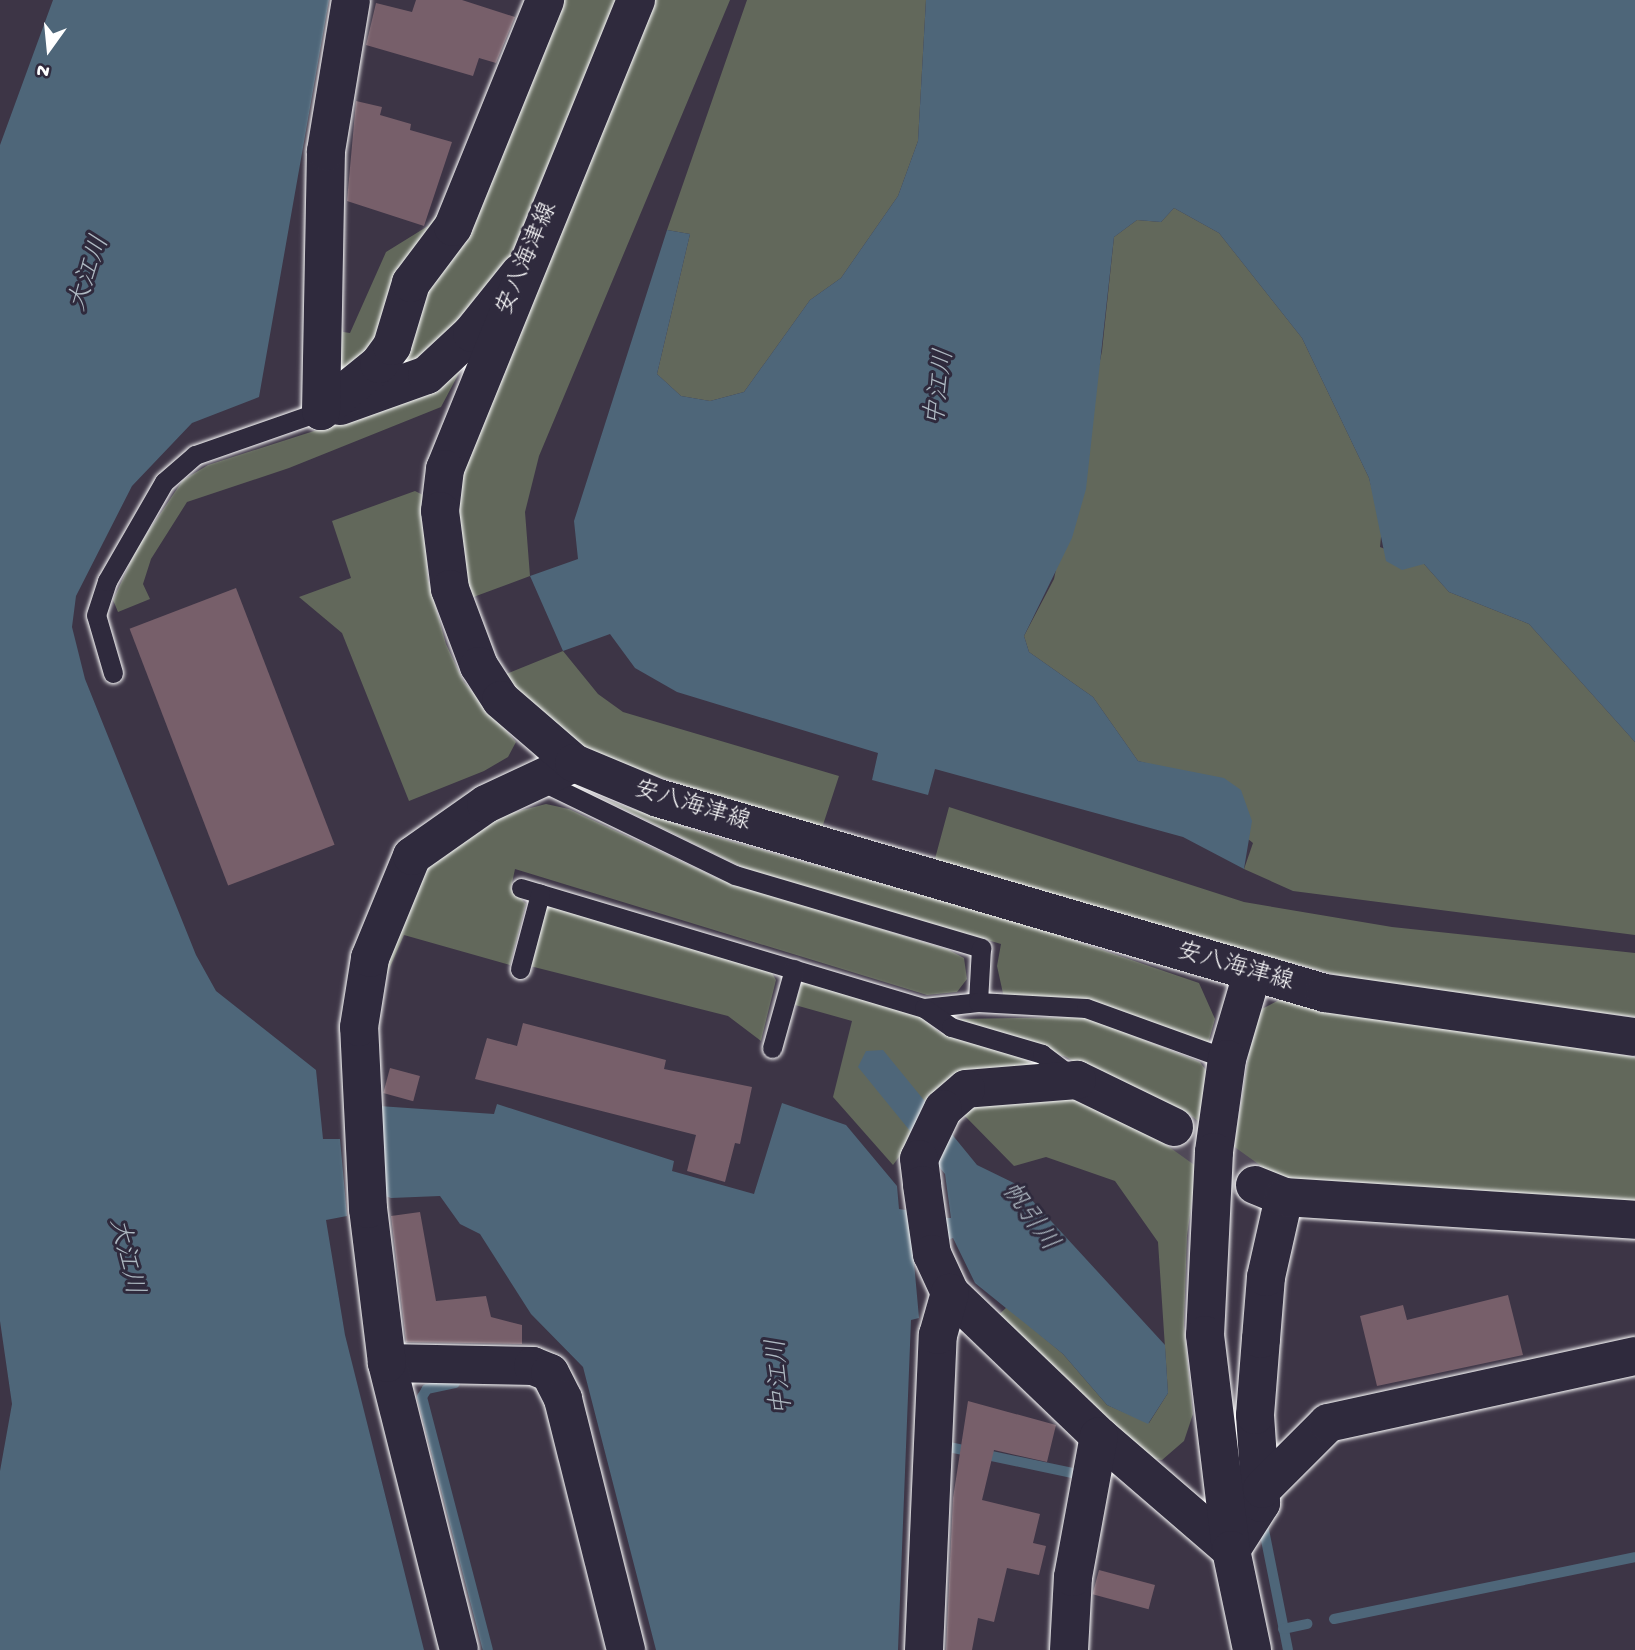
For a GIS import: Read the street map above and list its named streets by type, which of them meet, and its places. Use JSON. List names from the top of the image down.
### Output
{
  "streets": {
    "street": ["安八海津線"]
  },
  "water": ["大江川", "中江川", "帆引川"],
  "north": "bottom"
}
